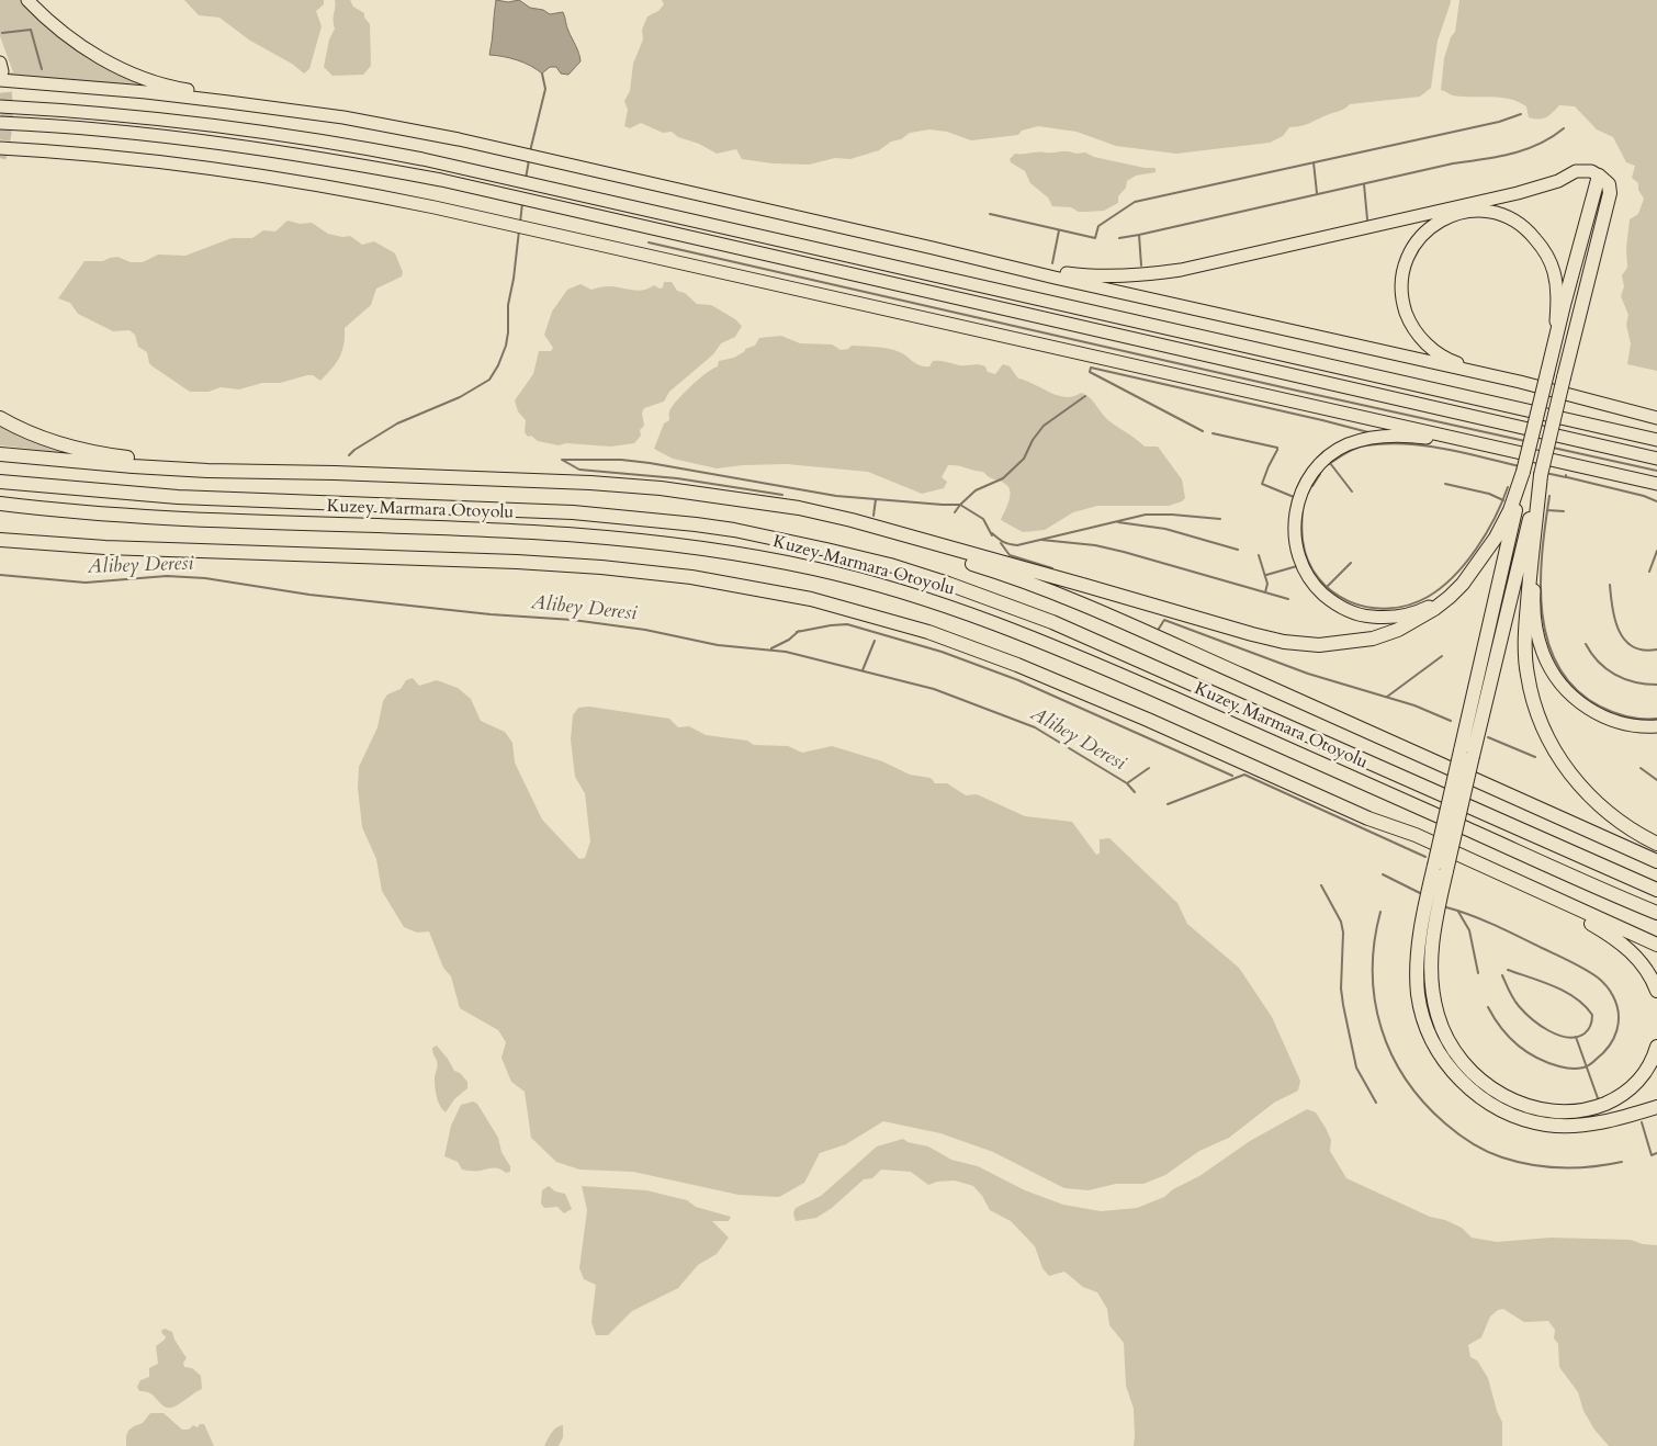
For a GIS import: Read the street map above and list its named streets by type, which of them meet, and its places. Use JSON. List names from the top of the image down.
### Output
{
  "streets": {
    "highway": ["Kuzey Marmara Otoyolu"]
  },
  "water": ["Alibey Deresi"]
}
